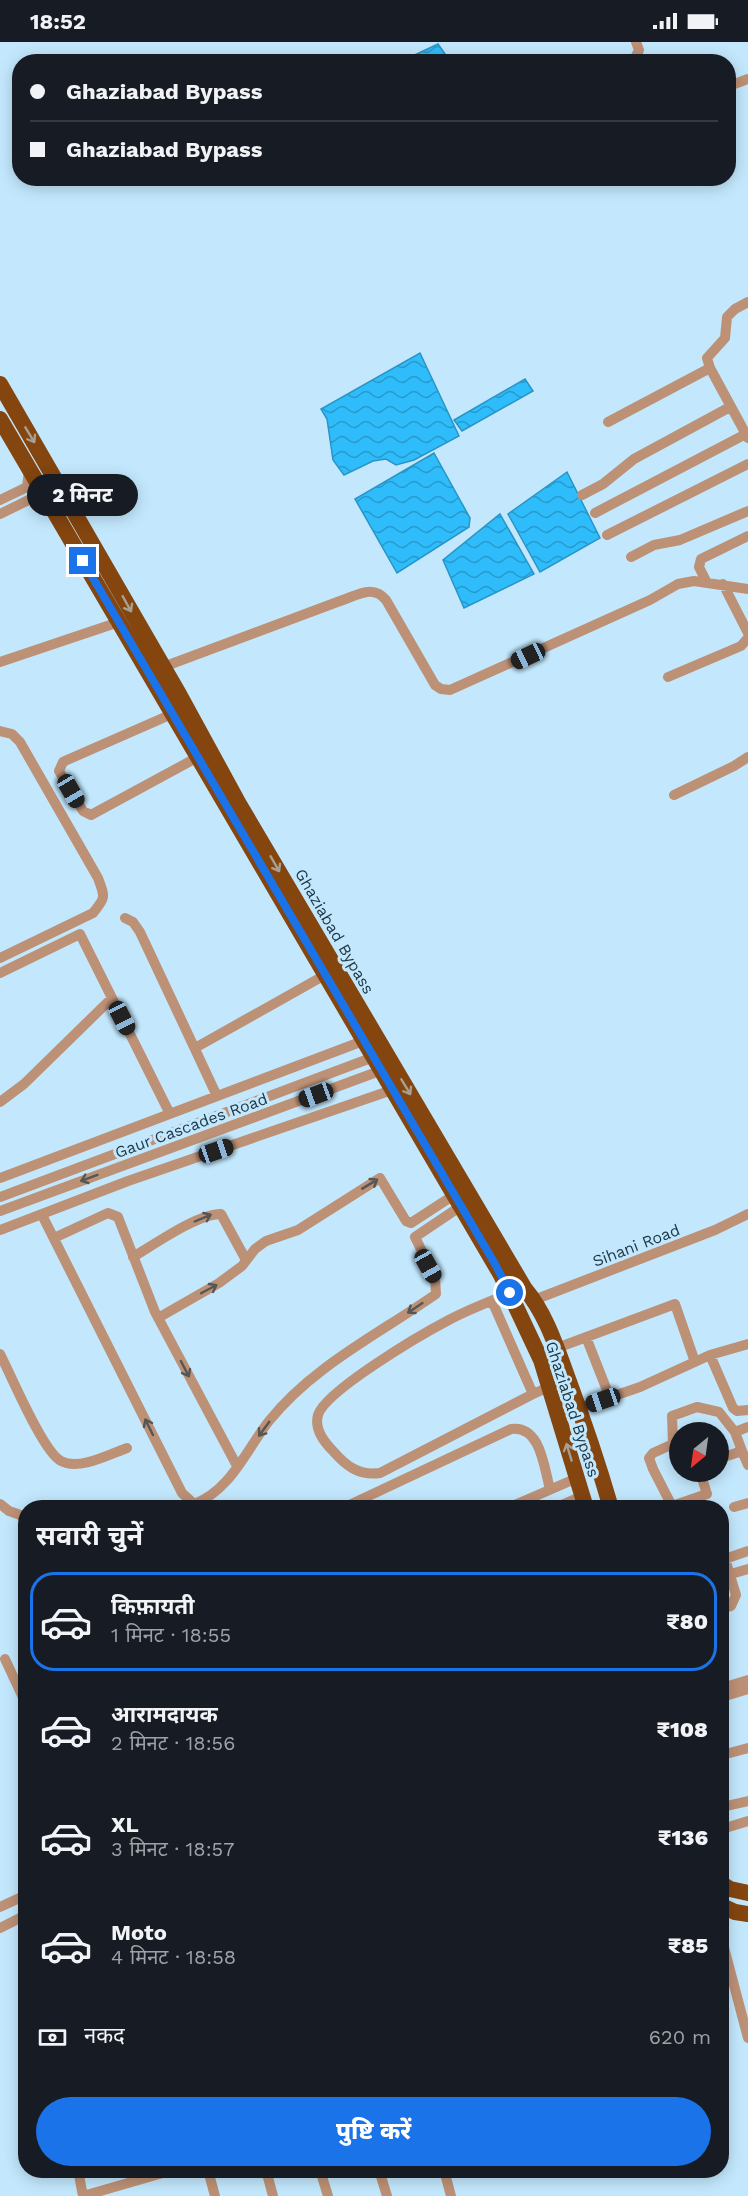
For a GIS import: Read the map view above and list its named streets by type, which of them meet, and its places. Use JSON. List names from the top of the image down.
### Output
{
  "streets": {
    "highway": ["Ghaziabad Bypass"],
    "street": ["Gaur Cascades Road", "Sihani Road"]
  },
  "crossings": [
    ["Ghaziabad Bypass", "Gaur Cascades Road"],
    ["Ghaziabad Bypass", "Sihani Road"]
  ],
  "north": "bottom left",
  "page": {
    "status": "18:52",
    "banner": ["Ghaziabad Bypass", "Ghaziabad Bypass"],
    "bubble": "2 मिनट",
    "heading": "सवारी चुनें",
    "list": [
      {
        "name": "किफ़ायती",
        "note": "1 मिनट · 18:55",
        "value": "₹80"
      },
      {
        "name": "आरामदायक",
        "note": "2 मिनट · 18:56",
        "value": "₹108"
      },
      {
        "name": "XL",
        "note": "3 मिनट · 18:57",
        "value": "₹136"
      },
      {
        "name": "Moto",
        "note": "4 मिनट · 18:58",
        "value": "₹85"
      }
    ],
    "pay": ["नकद", "620 m"],
    "buttons": "पुष्टि करें"
  }
}
